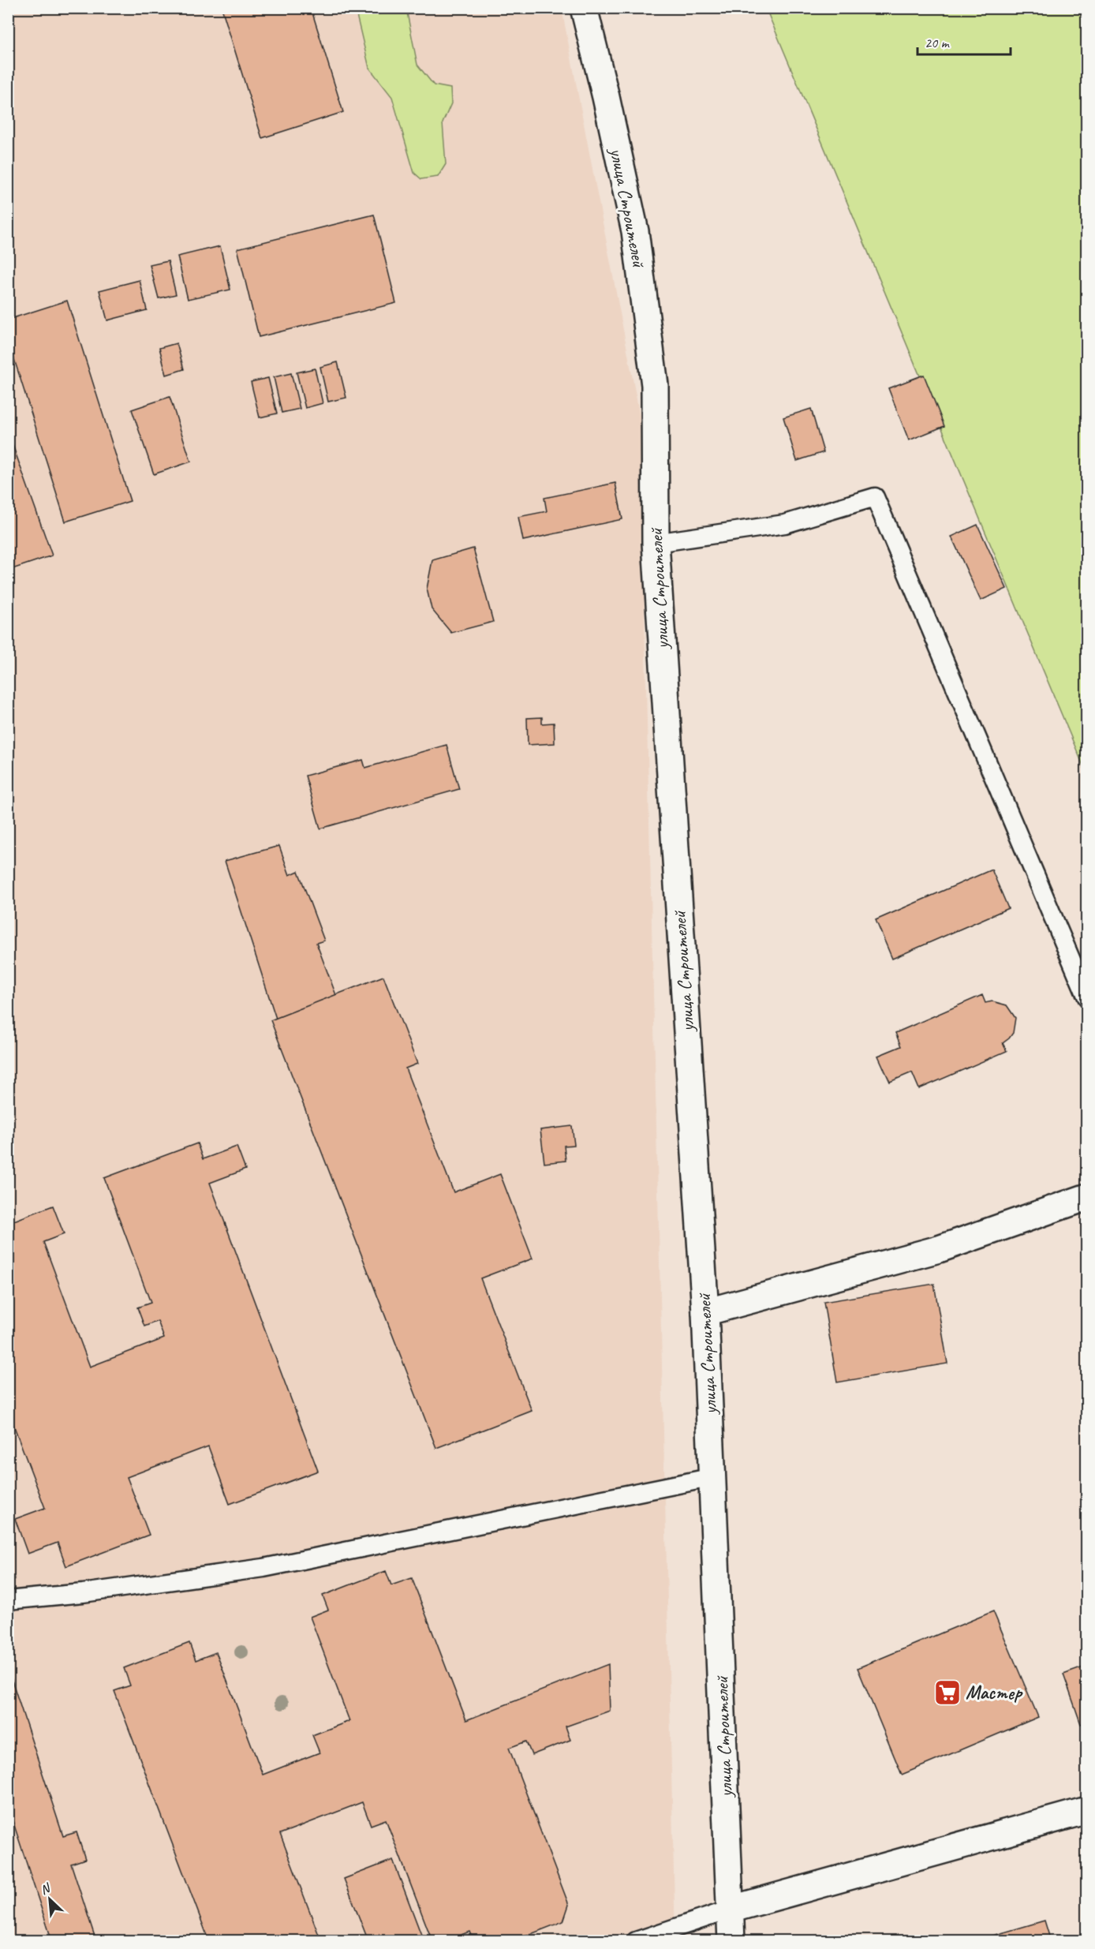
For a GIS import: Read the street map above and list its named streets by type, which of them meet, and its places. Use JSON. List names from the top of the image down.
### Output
{
  "streets": {
    "main road": ["улица Строителей"]
  },
  "places": {
    "supermarket": ["Мастер"]
  },
  "scale_bar": "20 m",
  "north": "top left"
}
